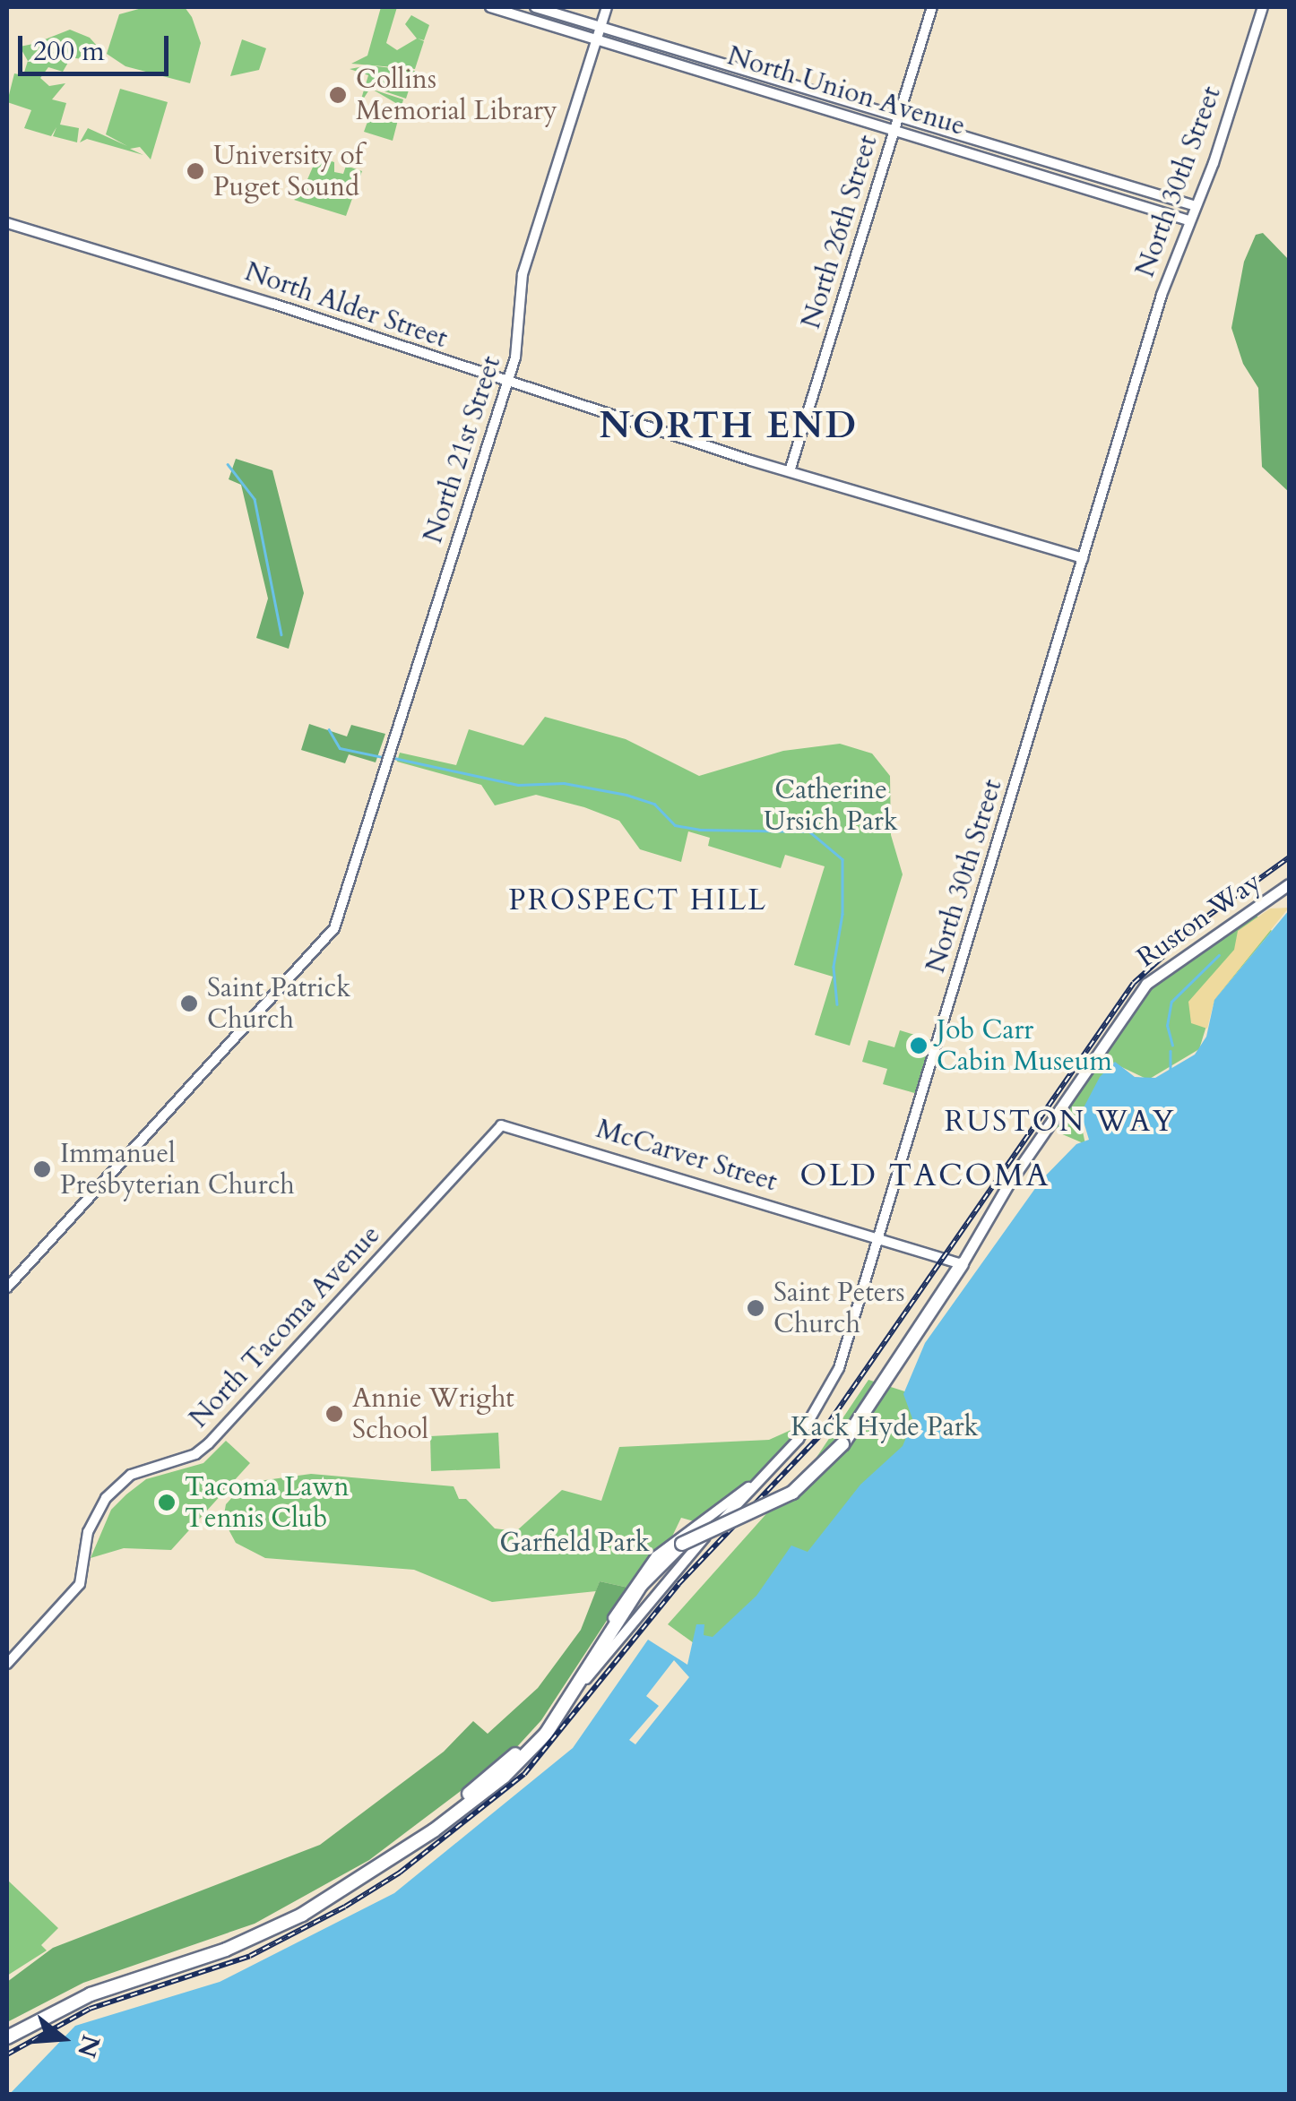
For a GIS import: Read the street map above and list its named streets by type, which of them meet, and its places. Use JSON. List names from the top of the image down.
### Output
{
  "streets": {
    "main road": ["Ruston Way"],
    "street": [
      "North Union Avenue",
      "North 30th Street",
      "North 26th Street",
      "North Alder Street",
      "North 21st Street",
      "McCarver Street",
      "North Tacoma Avenue"
    ]
  },
  "crossings": [
    ["North Union Avenue", "North 30th Street"],
    ["North Union Avenue", "North 26th Street"],
    ["North Union Avenue", "North 21st Street"],
    ["North 30th Street", "North Alder Street"],
    ["North 30th Street", "McCarver Street"],
    ["North 26th Street", "North Alder Street"],
    ["North Alder Street", "North 21st Street"],
    ["Ruston Way", "McCarver Street"],
    ["McCarver Street", "North Tacoma Avenue"]
  ],
  "districts": [
    "NORTH END",
    "PROSPECT HILL",
    "RUSTON WAY",
    "OLD TACOMA"
  ],
  "parks": ["Catherine Ursich Park", "Kack Hyde Park", "Garfield Park"],
  "places": [
    "Collins Memorial Library",
    "University of Puget Sound",
    "Saint Patrick Church",
    "Job Carr Cabin Museum",
    "Immanuel Presbyterian Church",
    "Saint Peters Church",
    "Annie Wright School",
    "Tacoma Lawn Tennis Club"
  ],
  "scale_bar": "200 m",
  "north": "right"
}
